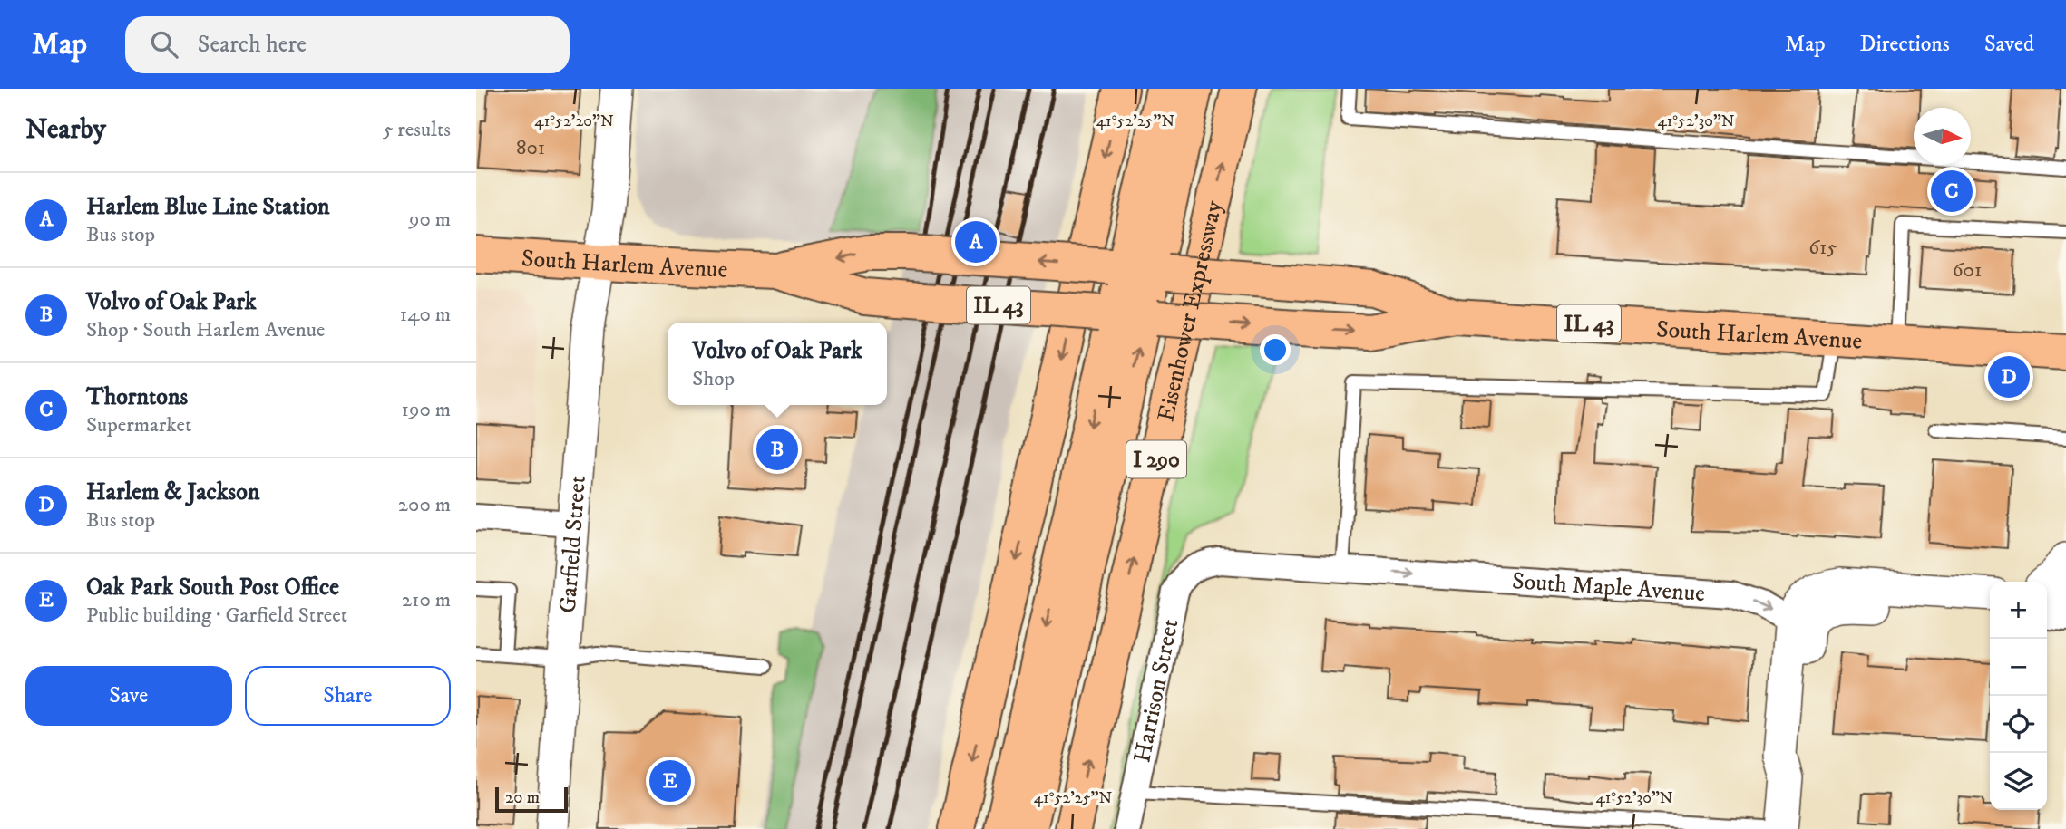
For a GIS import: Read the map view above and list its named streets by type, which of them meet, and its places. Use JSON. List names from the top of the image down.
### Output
{
  "streets": {
    "main road": [
      "South Harlem Avenue",
      "IL 43",
      "Eisenhower Expressway",
      "I 290"
    ],
    "street": ["Garfield Street", "South Maple Avenue", "Harrison Street"]
  },
  "crossings": [
    ["South Harlem Avenue", "Garfield Street"],
    ["South Maple Avenue", "Harrison Street"]
  ],
  "one_way": ["South Maple Avenue"],
  "house_numbers": ["801", "615", "601"],
  "scale_bar": "20 m",
  "north": "right",
  "page": {
    "header": "Map",
    "search": "Search here",
    "nav": ["Map", "Directions", "Saved"],
    "heading": ["Nearby", "5 results"],
    "pins": [
      "C",
      "A",
      "D",
      "B",
      "E"
    ],
    "list": [
      {
        "mark": "A",
        "name": "Harlem Blue Line Station",
        "note": "Bus stop",
        "value": "90 m"
      },
      {
        "mark": "B",
        "name": "Volvo of Oak Park",
        "note": "Shop · South Harlem Avenue",
        "value": "140 m"
      },
      {
        "mark": "C",
        "name": "Thorntons",
        "note": "Supermarket",
        "value": "190 m"
      },
      {
        "mark": "D",
        "name": "Harlem & Jackson",
        "note": "Bus stop",
        "value": "200 m"
      },
      {
        "mark": "E",
        "name": "Oak Park South Post Office",
        "note": "Public building · Garfield Street",
        "value": "210 m"
      }
    ],
    "popup": ["Volvo of Oak Park", "Shop"],
    "map_buttons": ["+", "−"],
    "buttons": ["Save", "Share"],
    "scale": "20 m"
  },
  "coordinates": ["41°52'20\"N", "41°52'25\"N", "41°52'30\"N"]
}
